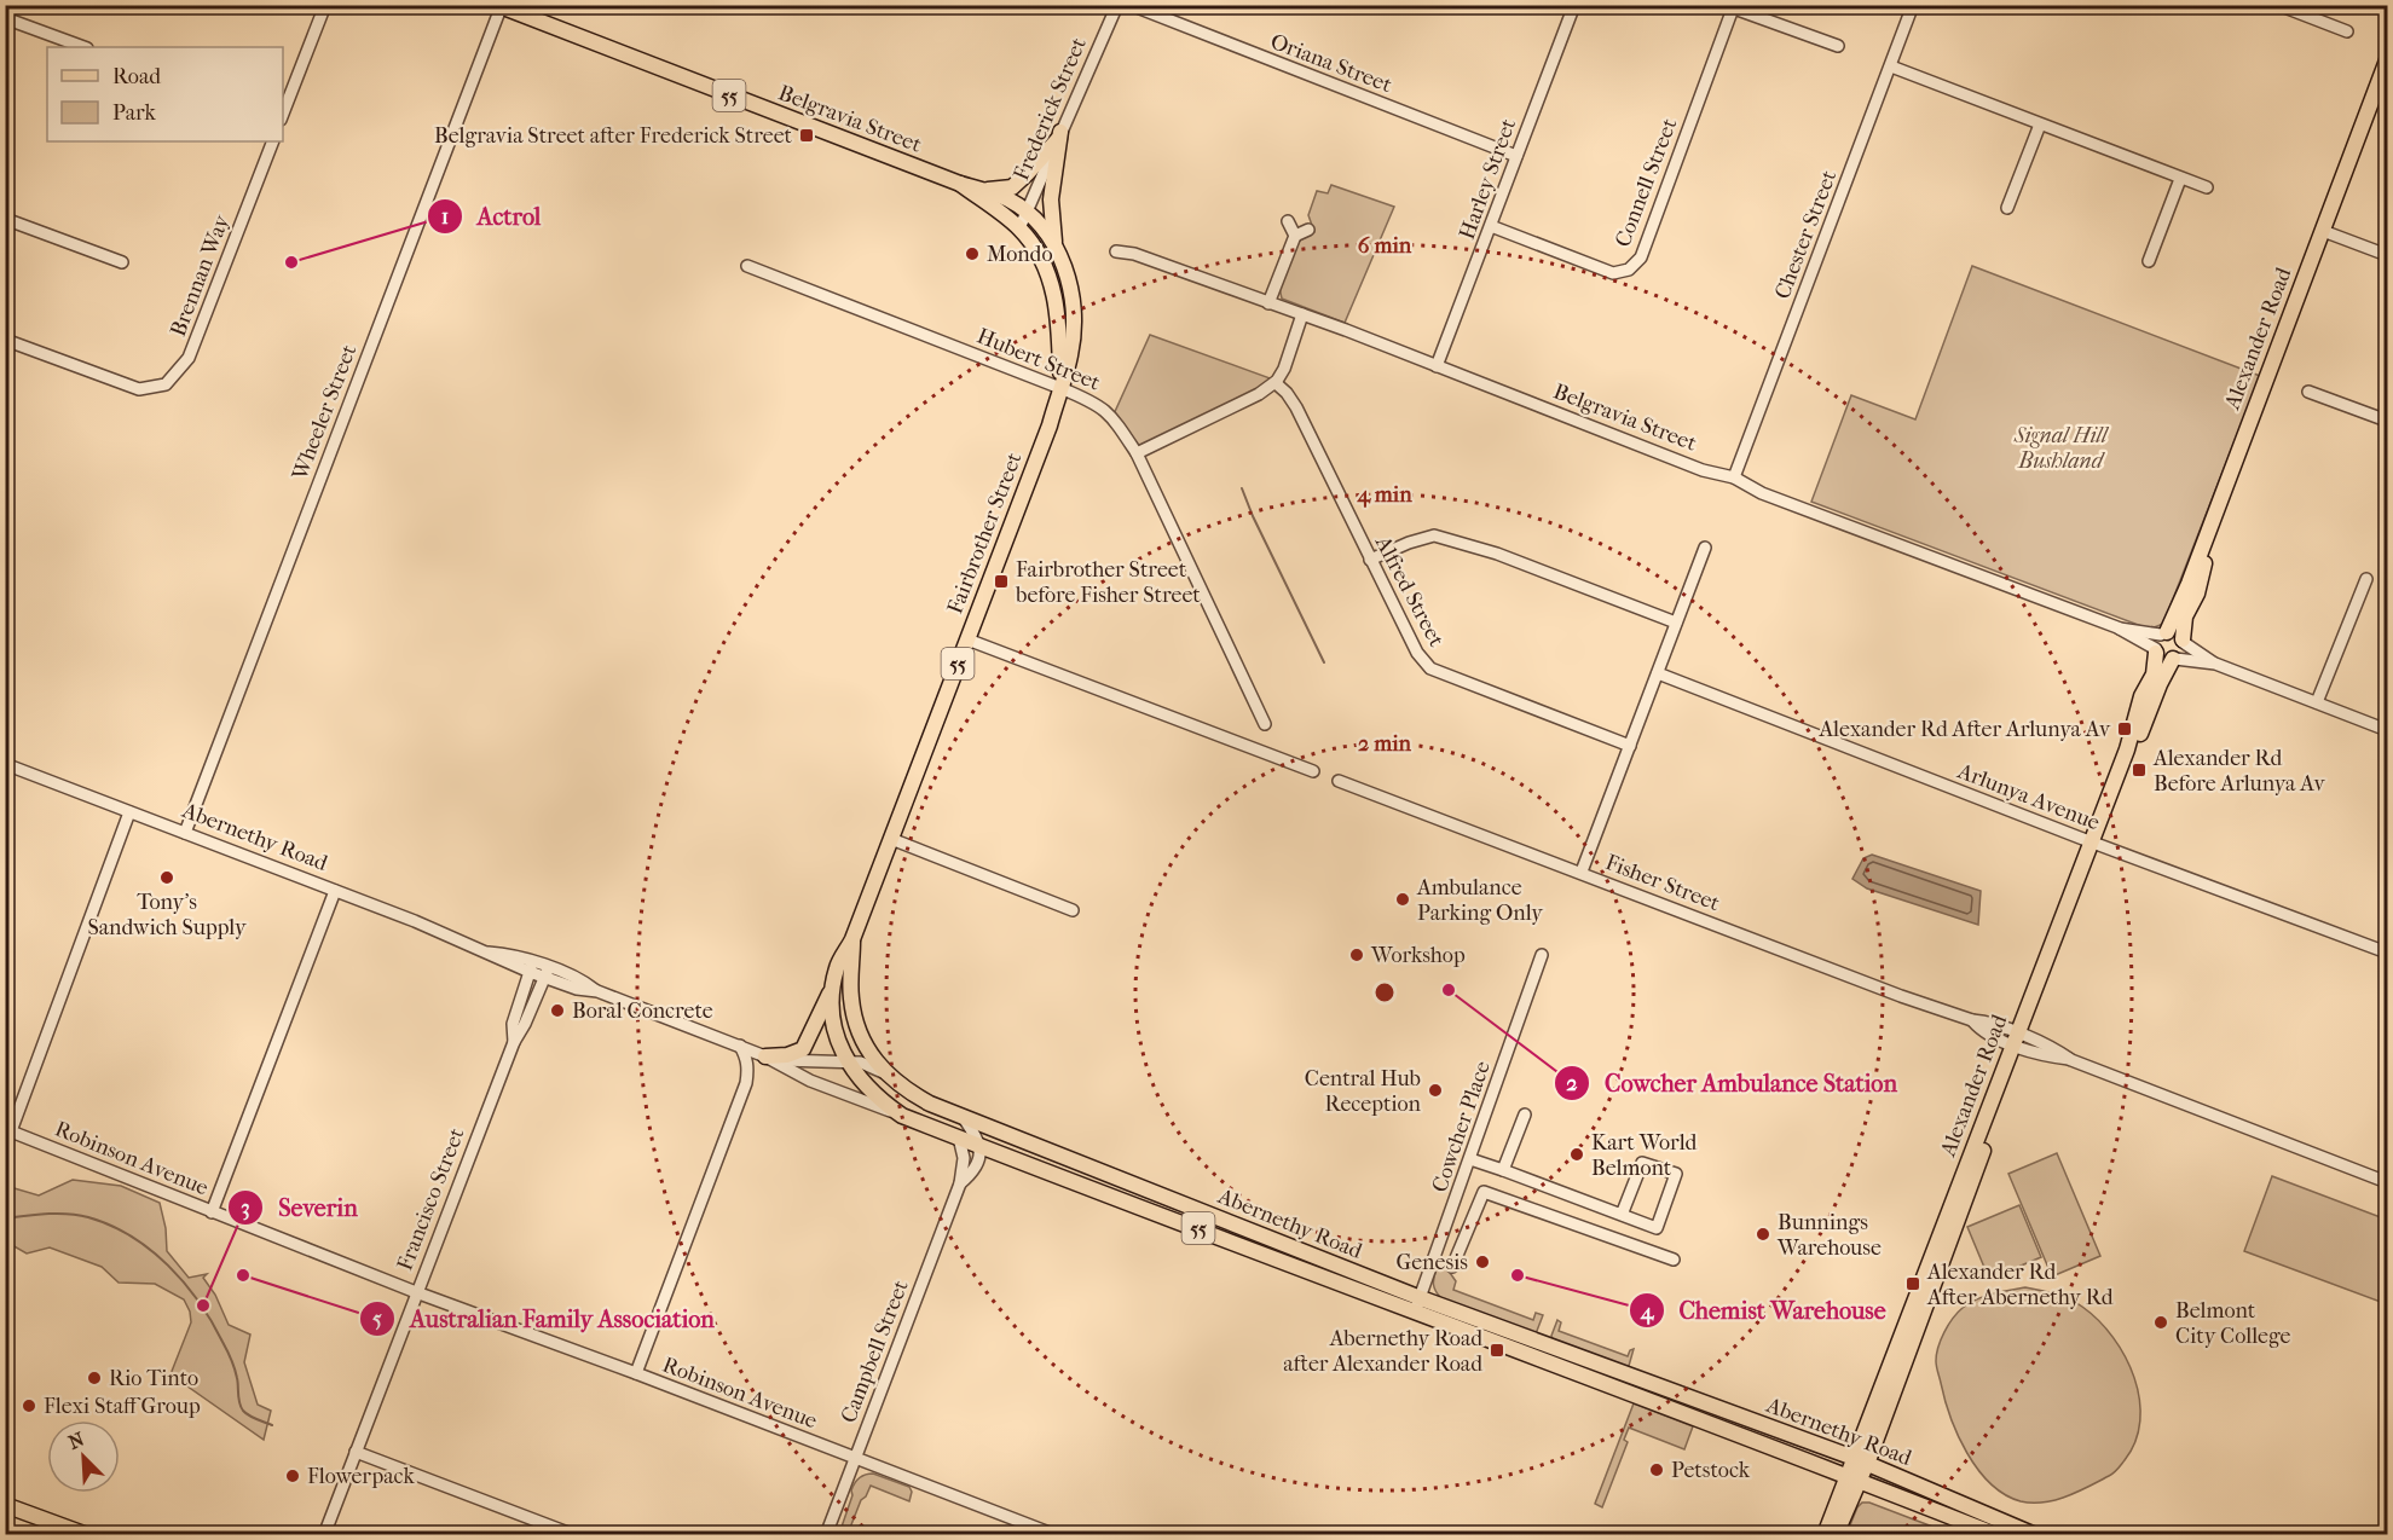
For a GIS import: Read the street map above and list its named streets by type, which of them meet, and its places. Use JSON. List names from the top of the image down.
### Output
{
  "streets": {
    "main road": [
      "55",
      "Belgravia Street",
      "Alexander Road",
      "Fairbrother Street",
      "Abernethy Road"
    ],
    "street": [
      "Oriana Street",
      "Frederick Street",
      "Harley Street",
      "Connell Street",
      "Chester Street",
      "Brennan Way",
      "Hubert Street",
      "Wheeler Street",
      "Alfred Street",
      "Arlunya Avenue",
      "Fisher Street",
      "Cowcher Place",
      "Robinson Avenue",
      "Francisco Street",
      "Campbell Street"
    ]
  },
  "crossings": [
    ["Oriana Street", "Harley Street"],
    ["Frederick Street", "Belgravia Street"],
    ["Frederick Street", "Fairbrother Street"],
    ["Belgravia Street", "Harley Street"],
    ["Belgravia Street", "Chester Street"],
    ["Belgravia Street", "Alexander Road"],
    ["Belgravia Street", "Hubert Street"],
    ["Belgravia Street", "Wheeler Street"],
    ["Belgravia Street", "Fairbrother Street"],
    ["Harley Street", "Connell Street"],
    ["Alexander Road", "Arlunya Avenue"],
    ["Alexander Road", "Abernethy Road"],
    ["Alexander Road", "Fisher Street"],
    ["Hubert Street", "Fairbrother Street"],
    ["Wheeler Street", "Abernethy Road"],
    ["Fairbrother Street", "Abernethy Road"],
    ["Abernethy Road", "Cowcher Place"],
    ["Abernethy Road", "Francisco Street"],
    ["Abernethy Road", "Campbell Street"],
    ["Robinson Avenue", "Francisco Street"],
    ["Robinson Avenue", "Campbell Street"]
  ],
  "parks": ["Signal Hill Bushland"],
  "places": {
    "transit": [
      "Belgravia Street after Frederick Street",
      "Fairbrother Street before Fisher Street",
      "Alexander Rd After Arlunya Av",
      "Alexander Rd Before Arlunya Av",
      "Alexander Rd After Abernethy Rd",
      "Abernethy Road after Alexander Road"
    ],
    "other": [
      "Mondo",
      "Actrol",
      "Tony's Sandwich Supply",
      "Ambulance Parking Only",
      "Workshop",
      "Cowcher Ambulance Station",
      "Boral Concrete",
      "Central Hub Reception",
      "Kart World Belmont",
      "Bunnings Warehouse",
      "Genesis",
      "Australian Family Association",
      "Chemist Warehouse",
      "Severin",
      "Belmont City College",
      "Rio Tinto",
      "Flexi Staff Group",
      "Petstock",
      "Flowerpack"
    ]
  },
  "legend": ["Road", "Park"],
  "north": "top left",
  "rings": ["6 min", "4 min", "2 min"]
}
